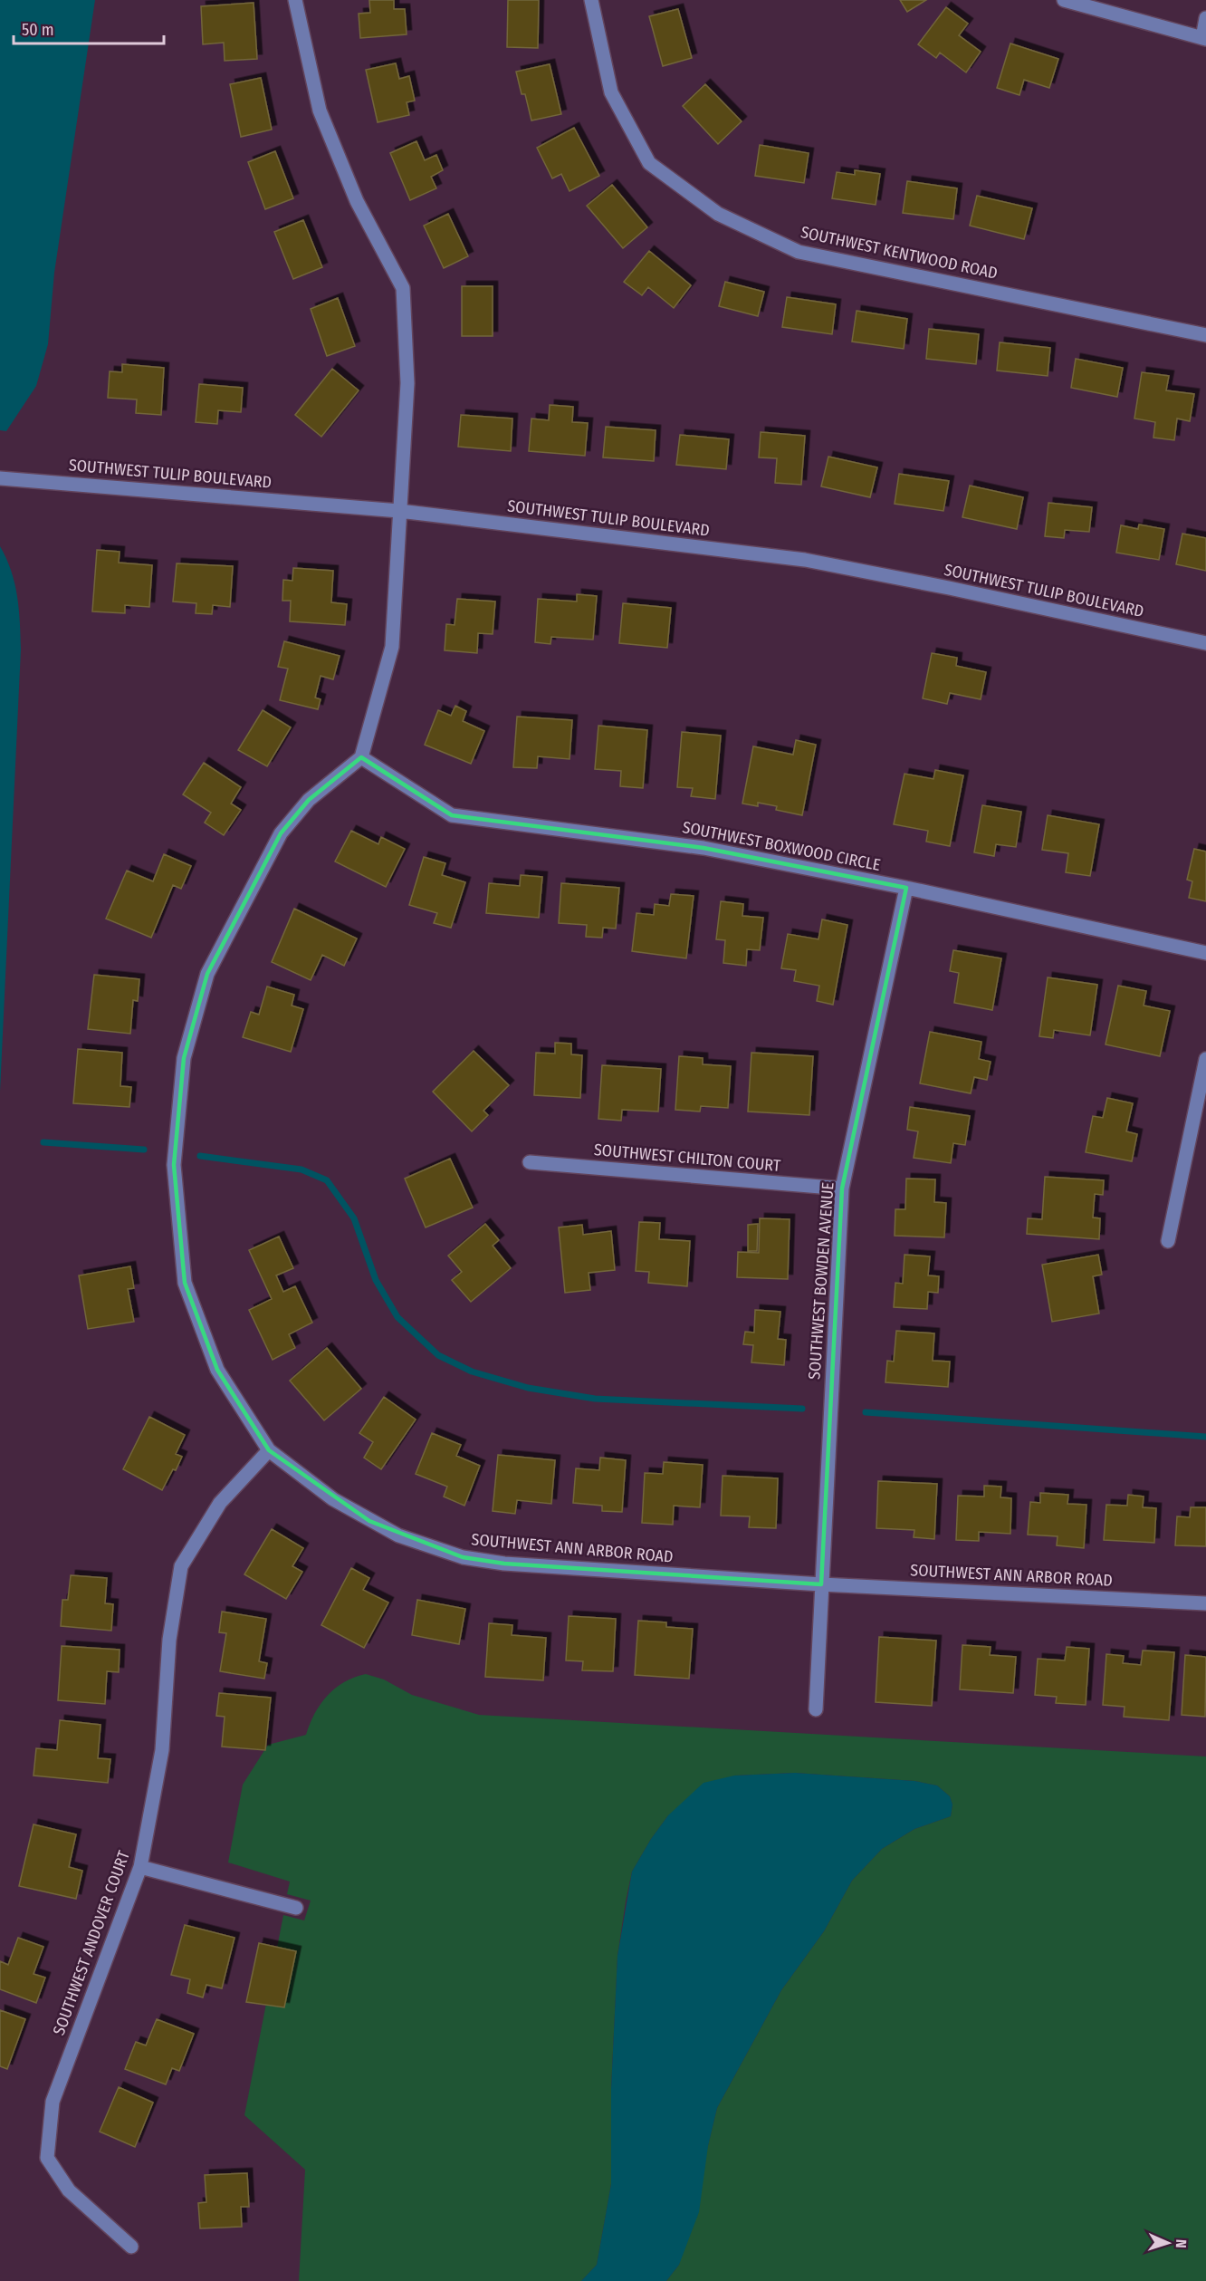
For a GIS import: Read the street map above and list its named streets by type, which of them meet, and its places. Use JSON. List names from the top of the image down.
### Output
{
  "streets": {
    "street": [
      "SOUTHWEST KENTWOOD ROAD",
      "SOUTHWEST TULIP BOULEVARD",
      "SOUTHWEST BOXWOOD CIRCLE",
      "SOUTHWEST CHILTON COURT",
      "SOUTHWEST BOWDEN AVENUE",
      "SOUTHWEST ANN ARBOR ROAD",
      "SOUTHWEST ANDOVER COURT"
    ]
  },
  "crossings": [
    ["SOUTHWEST BOXWOOD CIRCLE", "SOUTHWEST BOWDEN AVENUE"],
    ["SOUTHWEST BOXWOOD CIRCLE", "SOUTHWEST ANN ARBOR ROAD"],
    ["SOUTHWEST CHILTON COURT", "SOUTHWEST BOWDEN AVENUE"],
    ["SOUTHWEST BOWDEN AVENUE", "SOUTHWEST ANN ARBOR ROAD"],
    ["SOUTHWEST ANN ARBOR ROAD", "SOUTHWEST ANDOVER COURT"]
  ],
  "scale_bar": "50 m",
  "north": "right"
}
